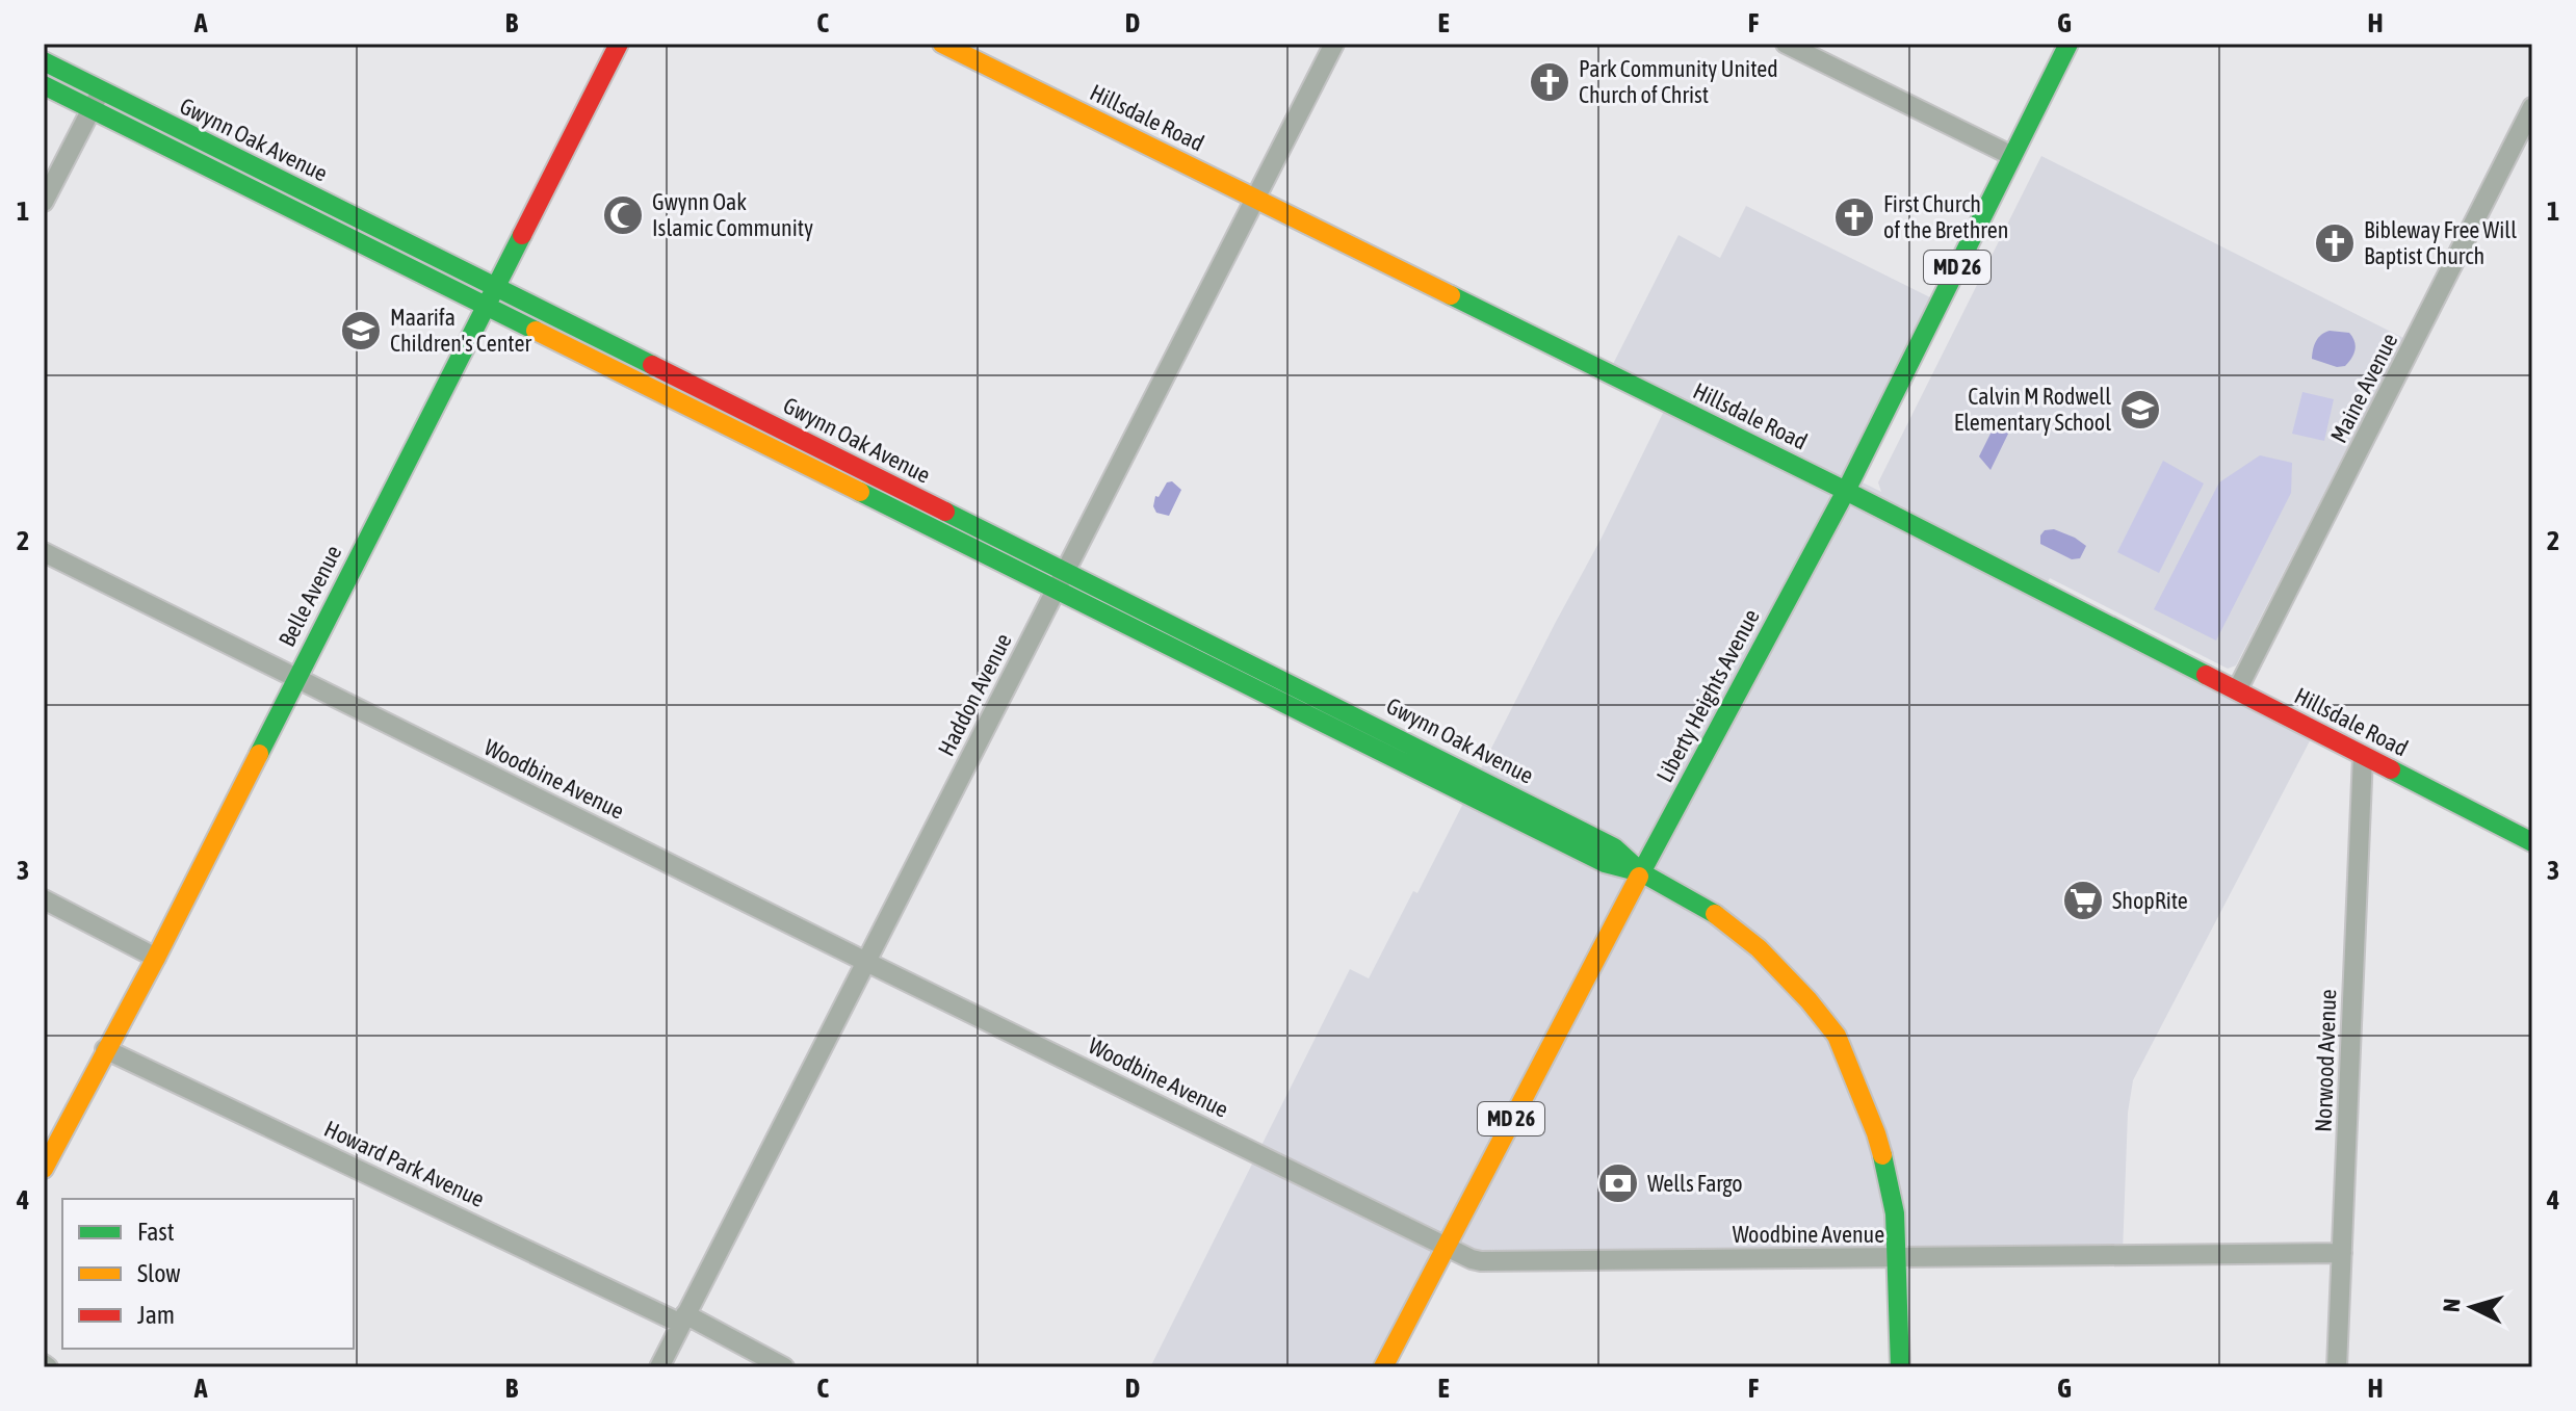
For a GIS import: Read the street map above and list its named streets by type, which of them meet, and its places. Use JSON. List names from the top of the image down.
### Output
{
  "streets": {
    "street": [
      "Hillsdale Road",
      "Gwynn Oak Avenue",
      "MD 26",
      "Maine Avenue",
      "Belle Avenue",
      "Haddon Avenue",
      "Liberty Heights Avenue",
      "Woodbine Avenue",
      "Norwood Avenue",
      "Howard Park Avenue"
    ]
  },
  "crossings": [
    ["Hillsdale Road", "Maine Avenue"],
    ["Hillsdale Road", "Haddon Avenue"],
    ["Hillsdale Road", "Liberty Heights Avenue"],
    ["Hillsdale Road", "Norwood Avenue"],
    ["Gwynn Oak Avenue", "Belle Avenue"],
    ["Gwynn Oak Avenue", "Haddon Avenue"],
    ["Gwynn Oak Avenue", "Liberty Heights Avenue"],
    ["Gwynn Oak Avenue", "Woodbine Avenue"],
    ["Belle Avenue", "Woodbine Avenue"],
    ["Belle Avenue", "Howard Park Avenue"],
    ["Haddon Avenue", "Woodbine Avenue"],
    ["Haddon Avenue", "Howard Park Avenue"],
    ["Liberty Heights Avenue", "Woodbine Avenue"],
    ["Woodbine Avenue", "Norwood Avenue"]
  ],
  "places": {
    "church": ["Park Community United Church of Christ", "First Church of the Brethren", "Bibleway Free Will Baptist Church"],
    "mosque": ["Gwynn Oak Islamic Community"],
    "school or university": ["Maarifa Children's Center", "Calvin M Rodwell Elementary School"],
    "supermarket": ["ShopRite"],
    "bank": ["Wells Fargo"]
  },
  "legend": ["Fast", "Slow", "Jam"],
  "north": "left",
  "grid": {
    "columns": [
      "A",
      "B",
      "C",
      "D",
      "E",
      "F",
      "G",
      "H"
    ],
    "rows": [
      "1",
      "2",
      "3",
      "4"
    ]
  }
}
